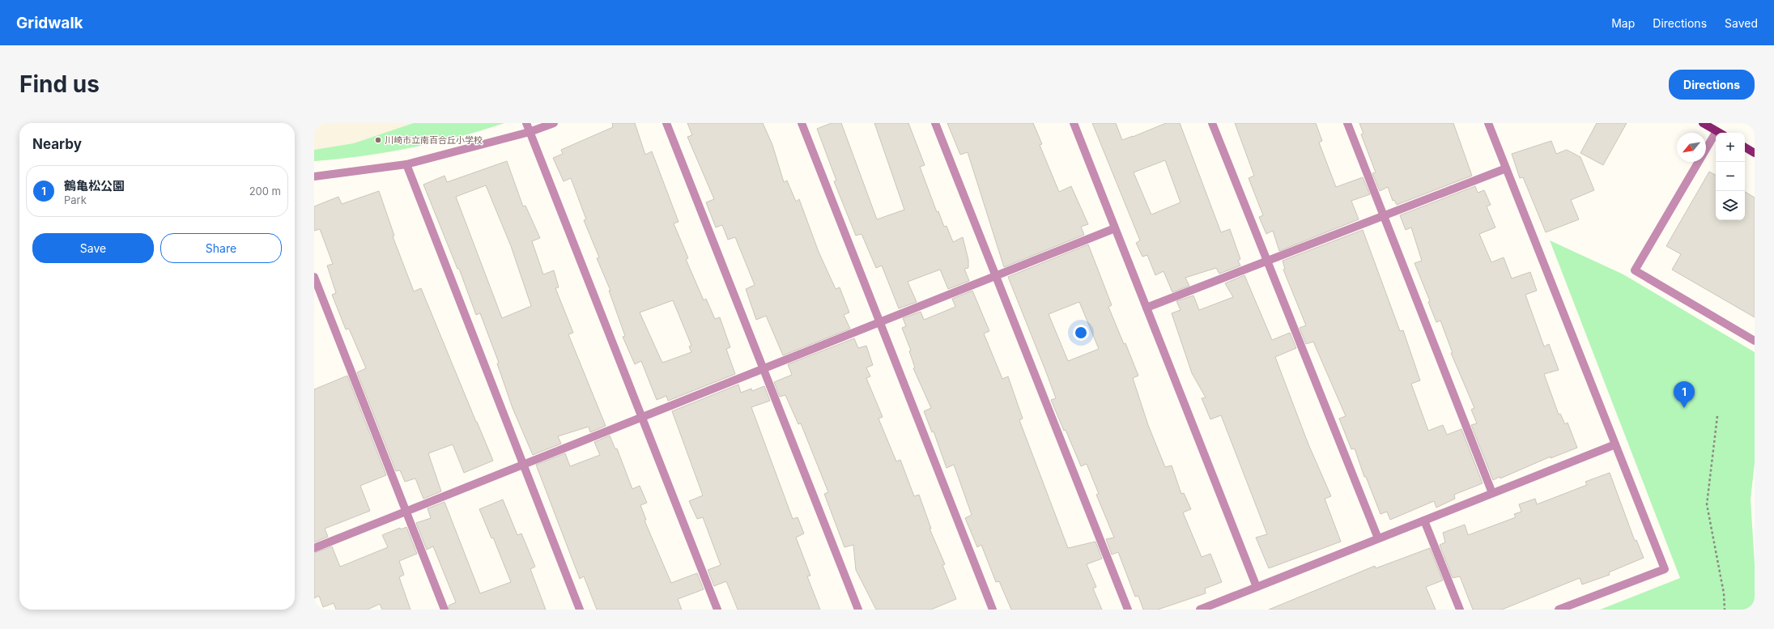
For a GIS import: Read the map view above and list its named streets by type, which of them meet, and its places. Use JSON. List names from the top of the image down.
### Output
{
  "places": ["川崎市立南百合丘小学校"],
  "north": "bottom left",
  "page": {
    "header": "Gridwalk",
    "nav": ["Map", "Directions", "Saved"],
    "buttons": [
      "Directions",
      ["Save", "Share"]
    ],
    "title": "Find us",
    "heading": "Nearby",
    "map_buttons": ["+", "−"],
    "list": [
      {
        "mark": "1",
        "name": "鶴亀松公園",
        "note": "Park",
        "value": "200 m"
      }
    ],
    "pins": "1"
  }
}
